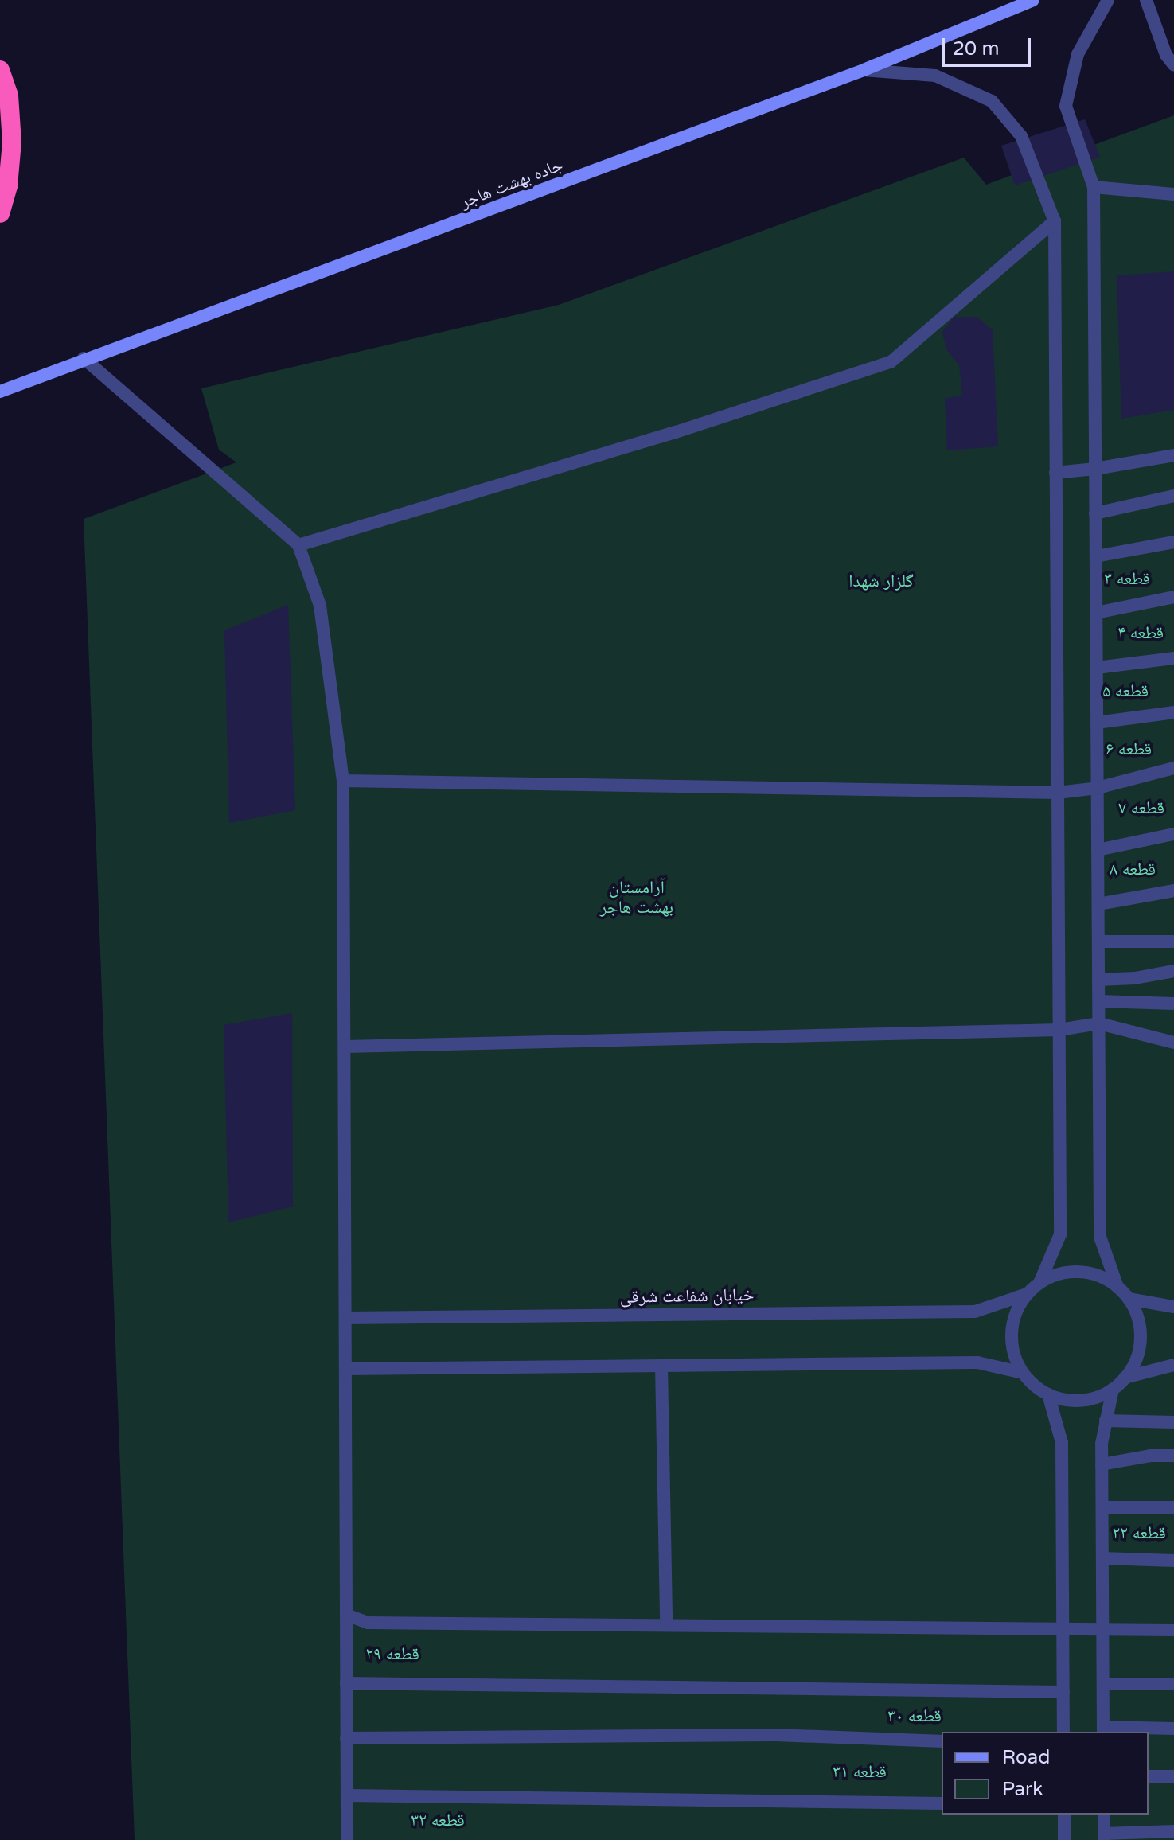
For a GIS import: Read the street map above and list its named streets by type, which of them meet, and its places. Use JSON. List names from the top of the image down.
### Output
{
  "streets": {
    "main road": ["جاده بهشت هاجر"],
    "street": ["خیابان شفاعت شرقی"]
  },
  "parks": [
    "قطعه ۳",
    "گلزار شهدا",
    "قطعه ۴",
    "قطعه ۵",
    "قطعه ۶",
    "قطعه ۷",
    "قطعه ۸",
    "آرامستان بهشت هاجر",
    "قطعه ۲۲",
    "قطعه ۲۹",
    "قطعه ۳۰",
    "قطعه ۳۱",
    "قطعه ۳۲"
  ],
  "legend": ["Road", "Park"],
  "scale_bar": "20 m"
}
